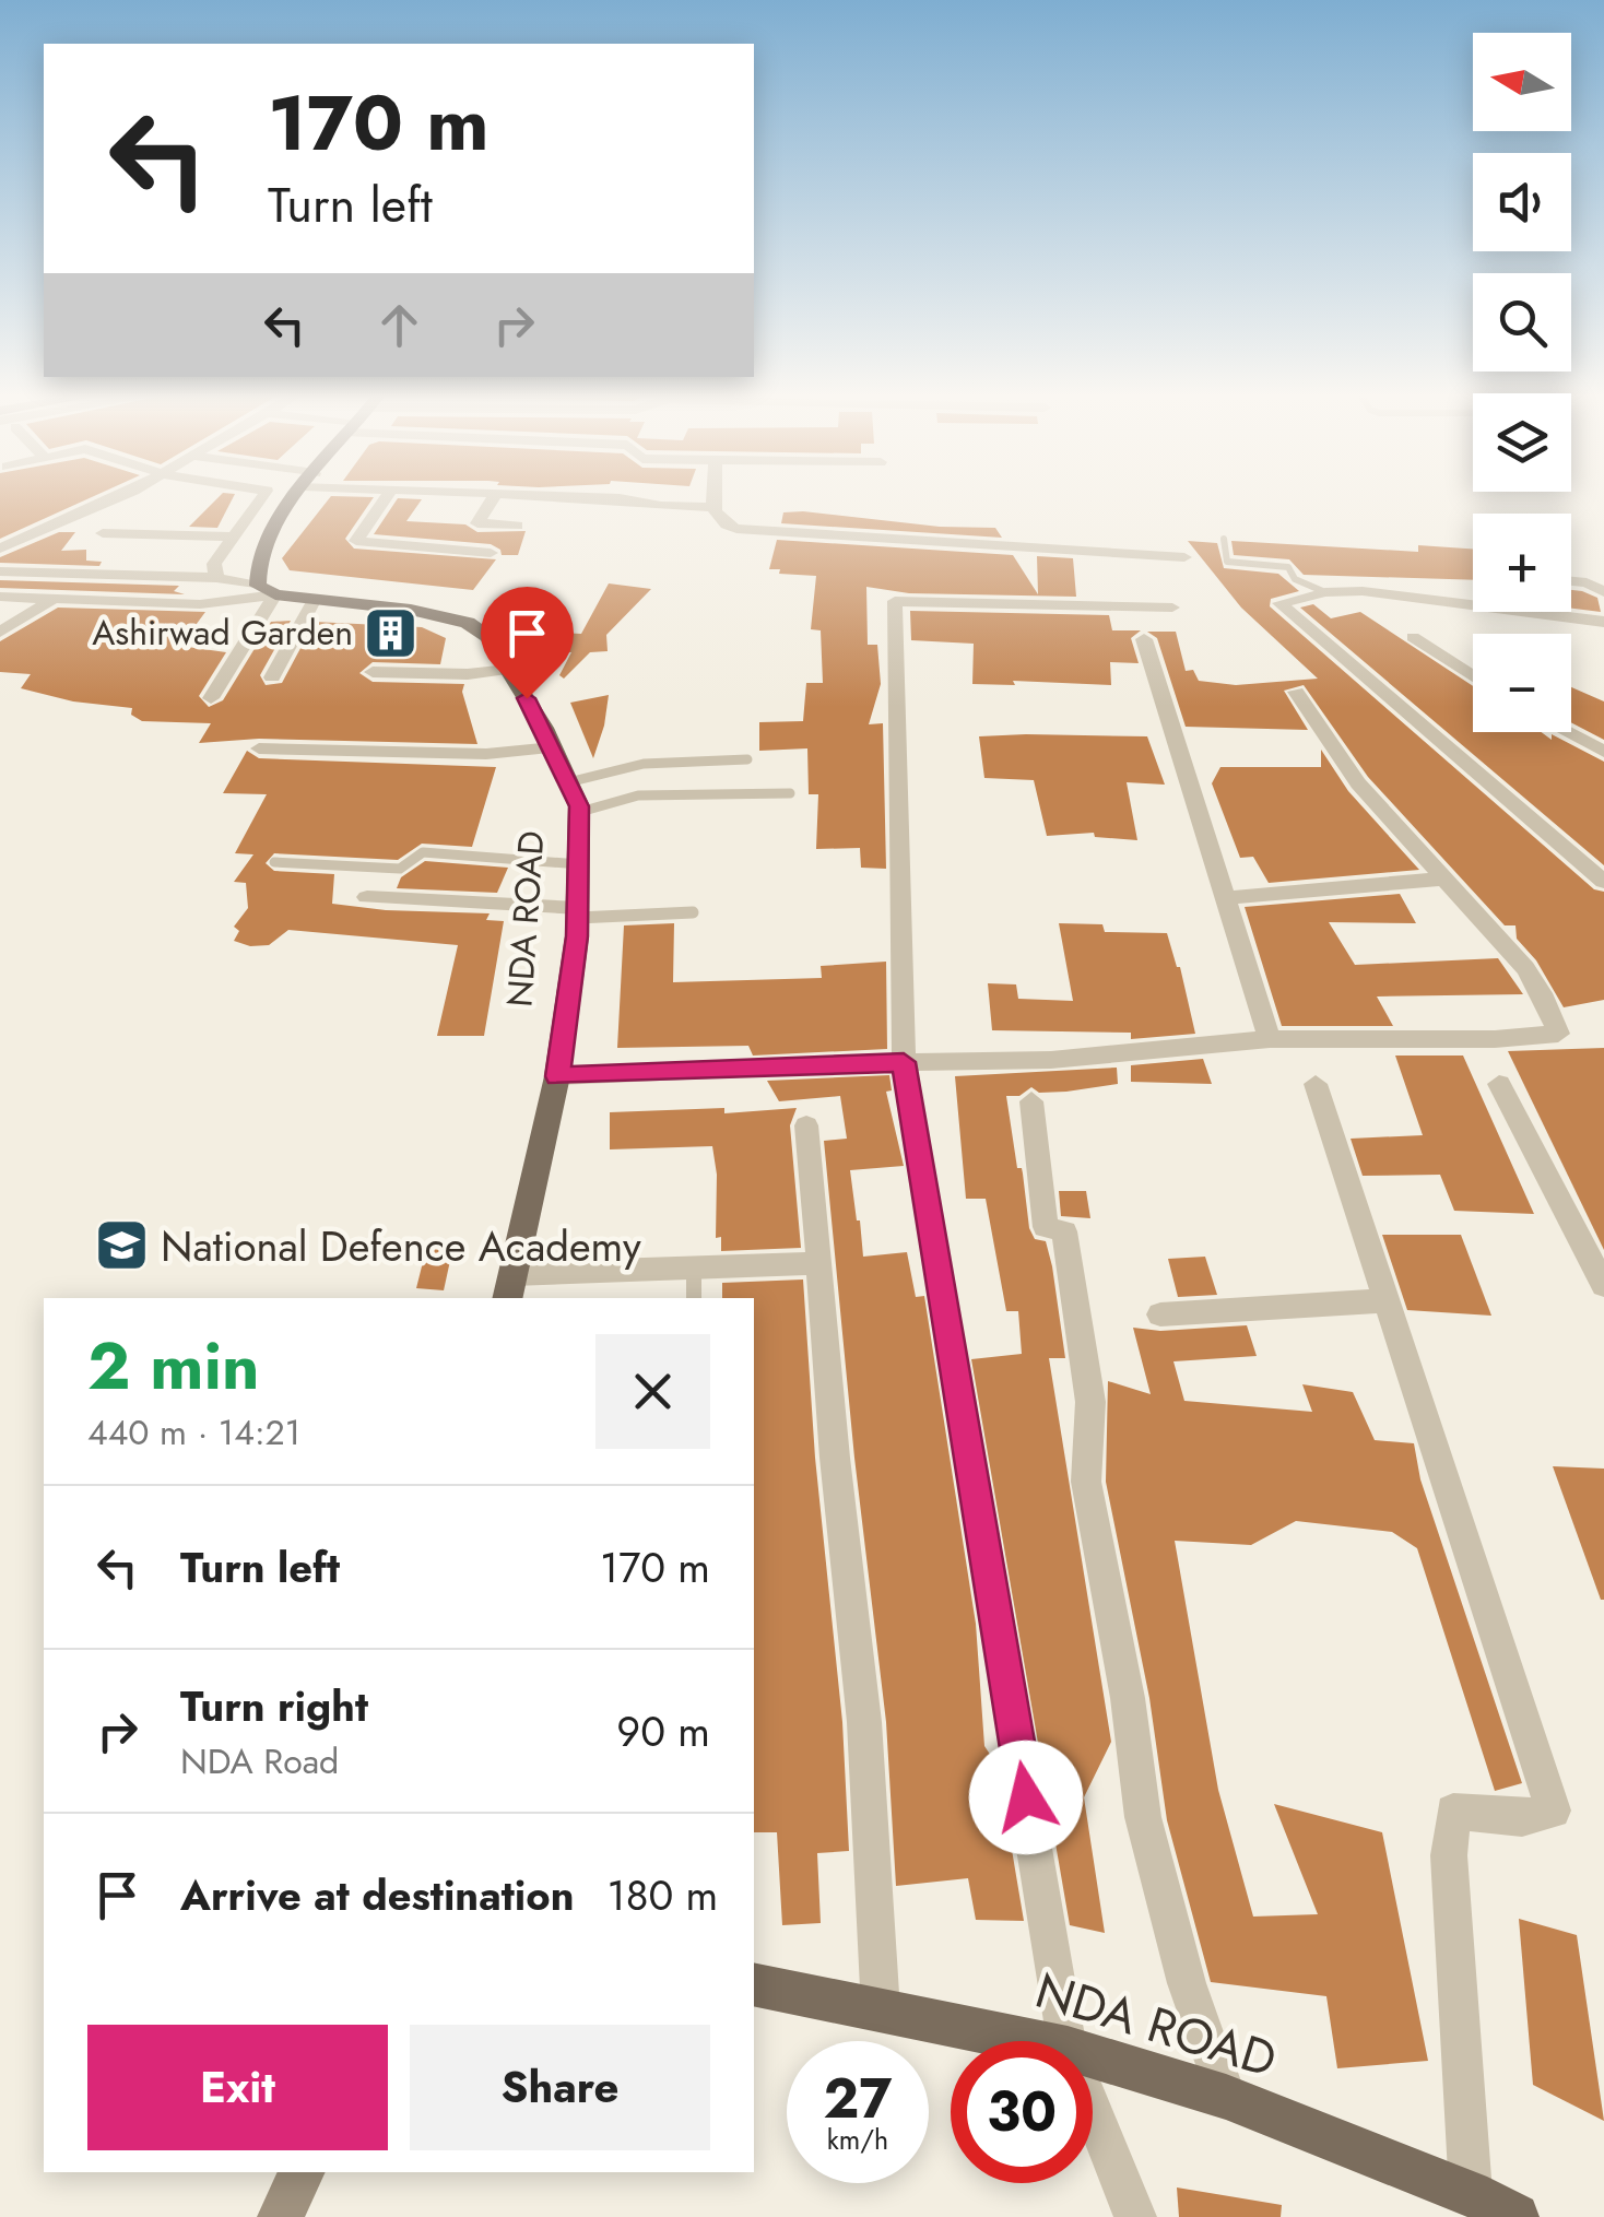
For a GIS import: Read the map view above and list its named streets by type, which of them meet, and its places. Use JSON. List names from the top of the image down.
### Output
{
  "streets": {
    "main road": ["NDA ROAD"]
  },
  "places": {
    "building": ["Ashirwad Garden"],
    "school or university": ["National Defence Academy"]
  },
  "north": "left",
  "page": {
    "map_buttons": ["+", "−"],
    "turn": ["170 m", "Turn left"],
    "heading": ["2 min", "440 m · 14:21"],
    "list": [
      {
        "name": "Turn left",
        "value": "170 m"
      },
      {
        "name": "Turn right",
        "note": "NDA Road",
        "value": "90 m"
      },
      {
        "name": "Arrive at destination",
        "value": "180 m"
      }
    ],
    "buttons": ["Exit", "Share"],
    "speed": "27 km/h",
    "limit": "30"
  }
}
